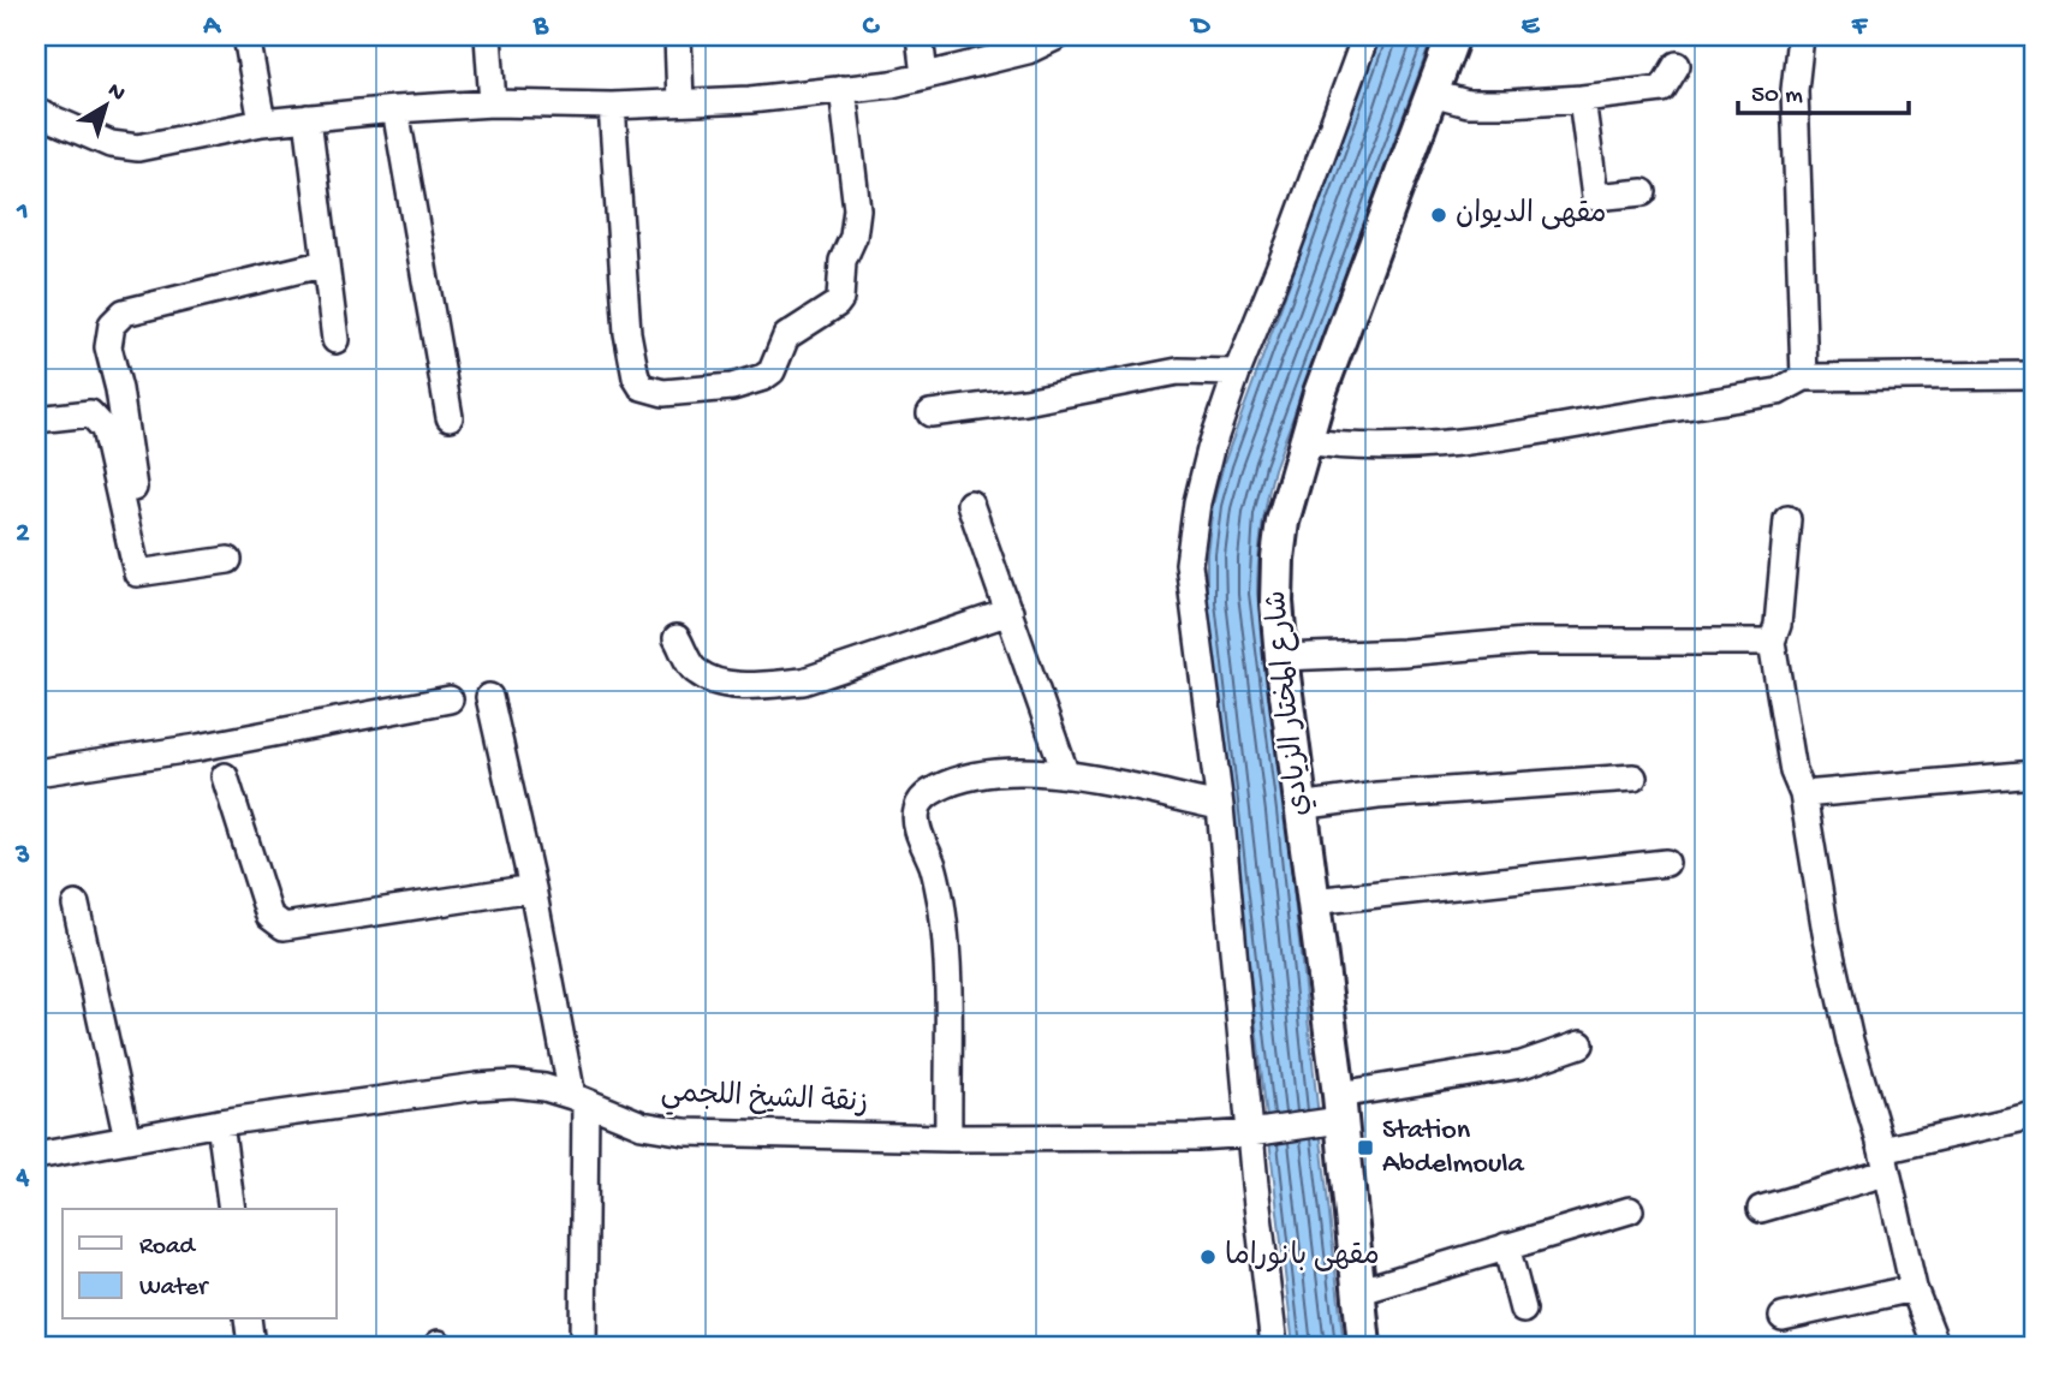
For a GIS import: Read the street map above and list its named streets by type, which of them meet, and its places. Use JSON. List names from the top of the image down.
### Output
{
  "streets": {
    "main road": ["شارع المختار الزيادي"],
    "street": ["زنقة الشيخ اللجمي"]
  },
  "crossings": [
    ["شارع المختار الزيادي", "زنقة الشيخ اللجمي"]
  ],
  "places": {
    "other": ["مقهى الديوان", "مقهى بانوراما"],
    "transit": ["Station Abdelmoula"]
  },
  "legend": ["Road", "Water"],
  "scale_bar": "50 m",
  "north": "top right",
  "grid": {
    "columns": [
      "A",
      "B",
      "C",
      "D",
      "E",
      "F"
    ],
    "rows": [
      "1",
      "2",
      "3",
      "4"
    ]
  }
}
